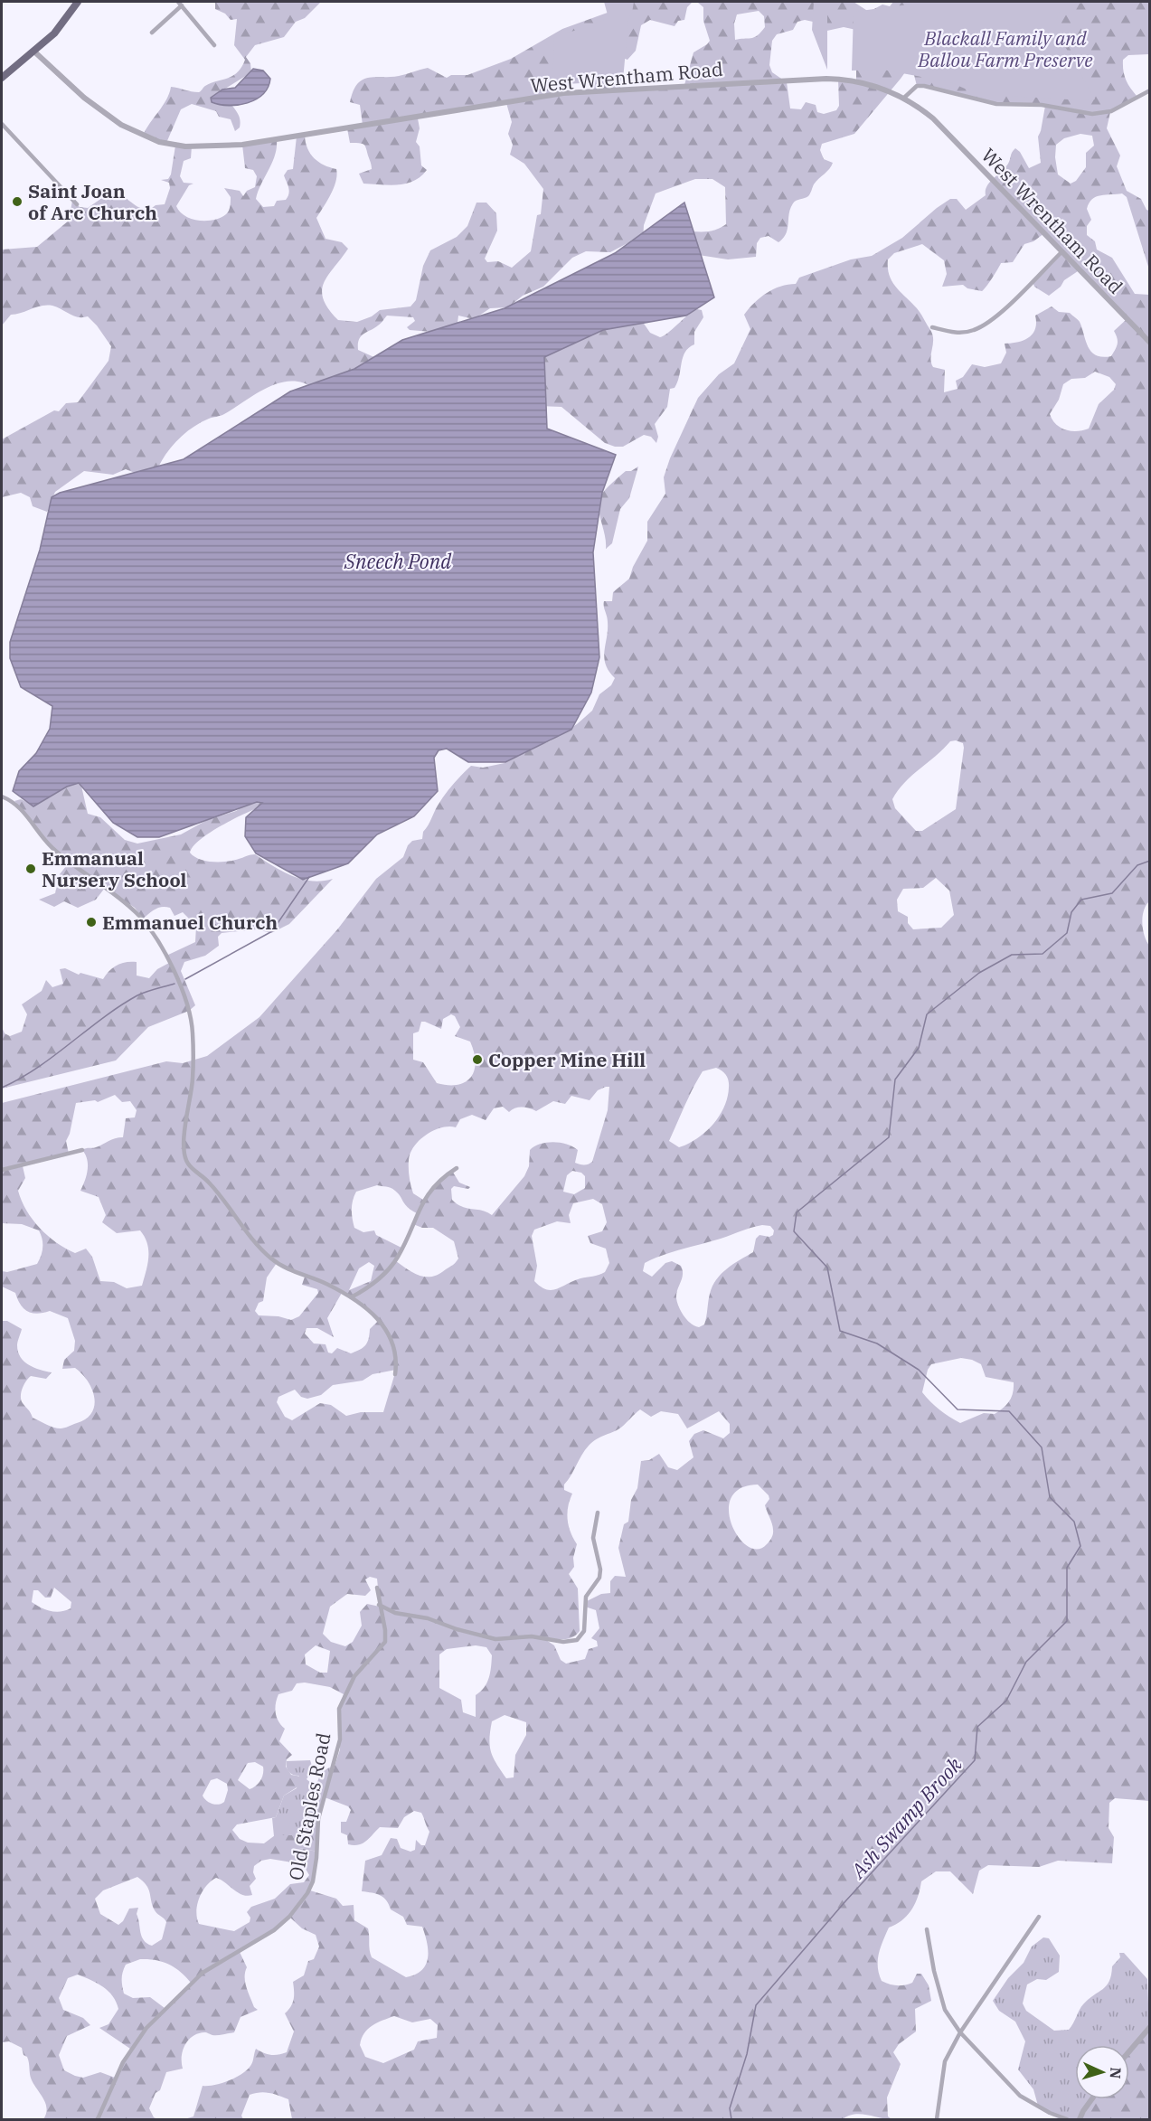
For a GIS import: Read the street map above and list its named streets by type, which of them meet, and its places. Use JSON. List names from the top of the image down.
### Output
{
  "streets": {
    "street": ["West Wrentham Road", "Old Staples Road"]
  },
  "water": ["Sneech Pond", "Ash Swamp Brook"],
  "parks": ["Blackall Family and Ballou Farm Preserve"],
  "places": [
    "Saint Joan of Arc Church",
    "Emmanual Nursery School",
    "Emmanuel Church",
    "Copper Mine Hill"
  ],
  "north": "right"
}
